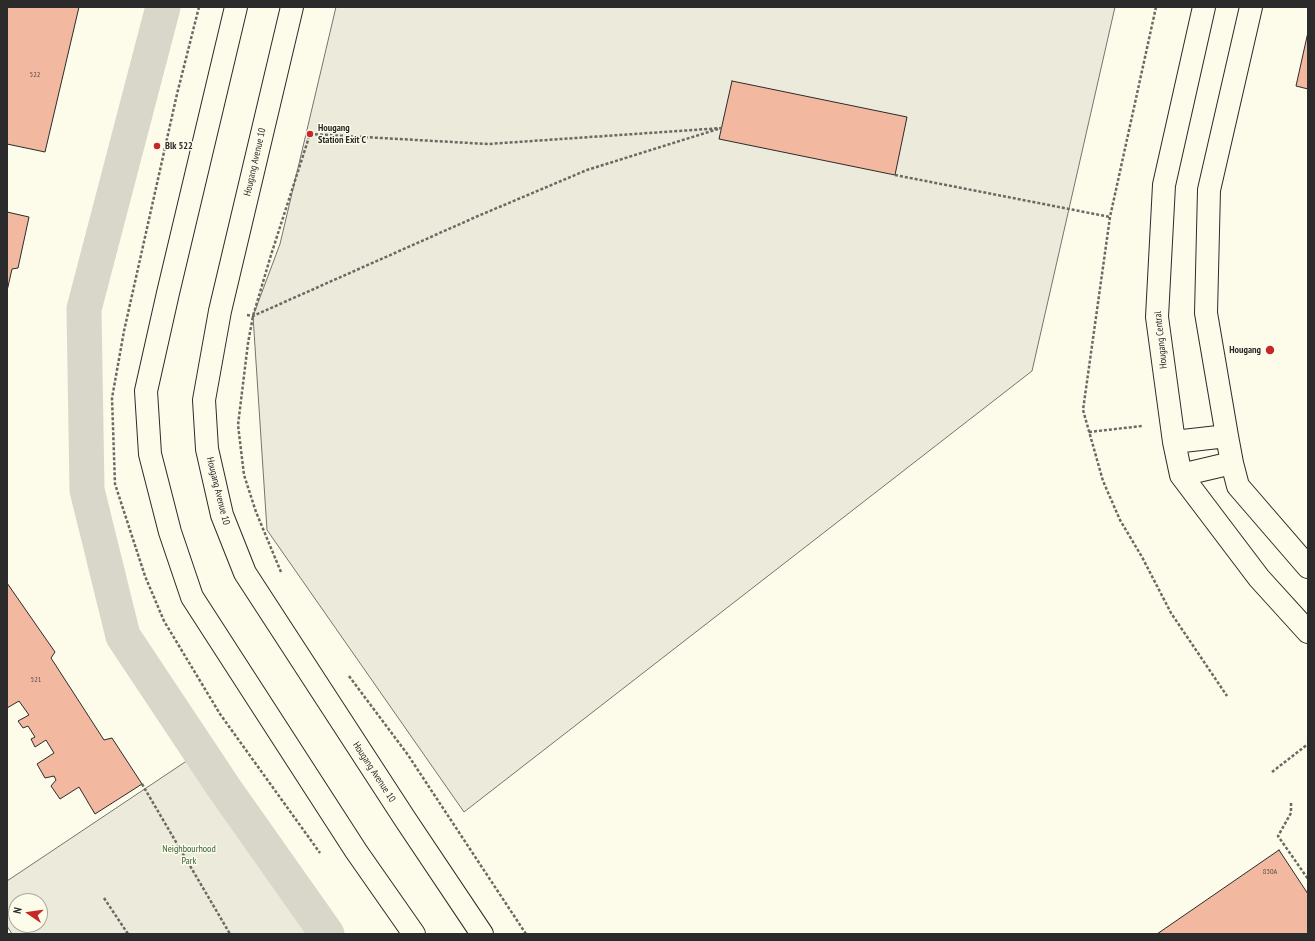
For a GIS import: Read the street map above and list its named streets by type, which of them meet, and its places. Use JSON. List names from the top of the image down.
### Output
{
  "streets": {
    "main road": ["Hougang Avenue 10", "Hougang Central"]
  },
  "parks": ["Neighbourhood Park"],
  "places": ["Hougang Station Exit C", "Blk 522", "Hougang"],
  "house_numbers": ["522", "521", "830A"],
  "north": "left"
}
